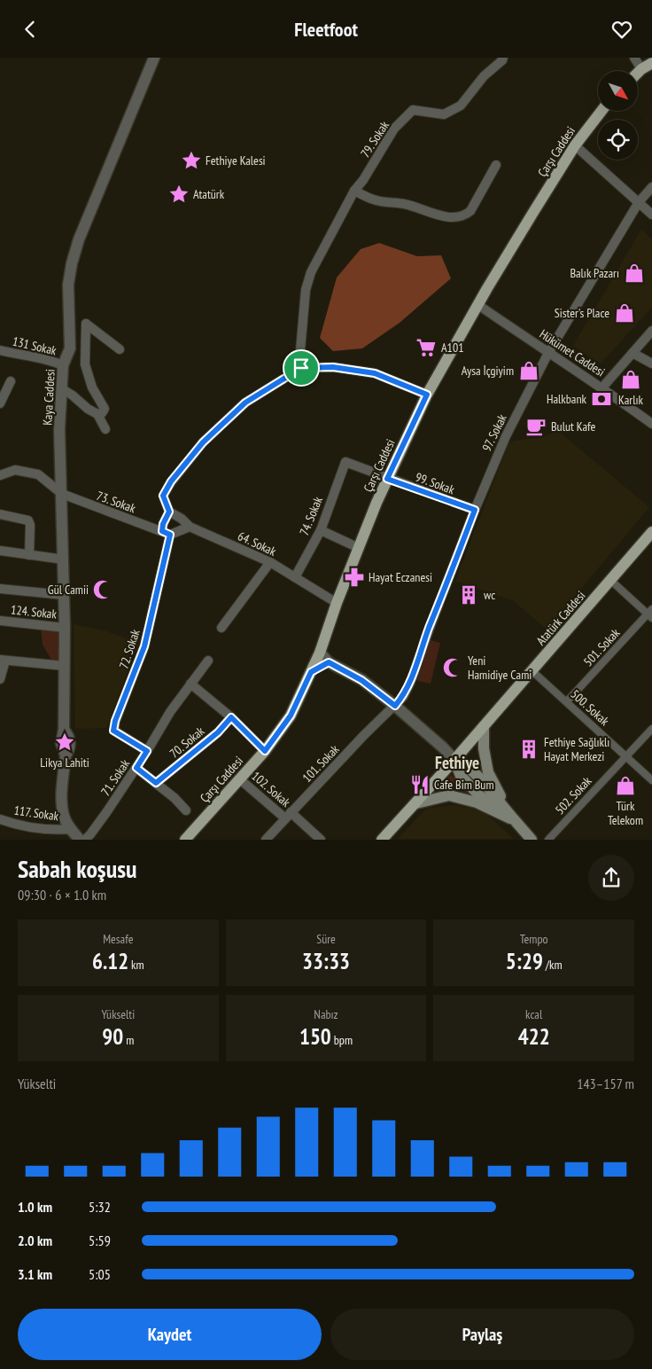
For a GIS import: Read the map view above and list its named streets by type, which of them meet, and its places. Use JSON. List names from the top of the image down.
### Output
{
  "streets": {
    "main road": ["Çarşı Caddesi", "Atatürk Caddesi"],
    "street": [
      "79. Sokak",
      "131 Sokak",
      "Hükümet Caddesi",
      "Kaya Caddesi",
      "97. Sokak",
      "99. Sokak",
      "73. Sokak",
      "74. Sokak",
      "64. Sokak",
      "124. Sokak",
      "501. Sokak",
      "72. Sokak",
      "500. Sokak",
      "70. Sokak",
      "101. Sokak",
      "71. Sokak",
      "102. Sokak",
      "502. Sokak",
      "117. Sokak"
    ]
  },
  "crossings": [
    ["Çarşı Caddesi", "Hükümet Caddesi"],
    ["Çarşı Caddesi", "99. Sokak"],
    ["Çarşı Caddesi", "64. Sokak"],
    ["Çarşı Caddesi", "102. Sokak"],
    ["131 Sokak", "Kaya Caddesi"],
    ["Hükümet Caddesi", "97. Sokak"],
    ["Kaya Caddesi", "73. Sokak"],
    ["Kaya Caddesi", "124. Sokak"],
    ["Kaya Caddesi", "117. Sokak"],
    ["97. Sokak", "99. Sokak"],
    ["97. Sokak", "101. Sokak"],
    ["99. Sokak", "74. Sokak"],
    ["73. Sokak", "72. Sokak"],
    ["74. Sokak", "64. Sokak"],
    ["64. Sokak", "72. Sokak"],
    ["Atatürk Caddesi", "500. Sokak"],
    ["501. Sokak", "500. Sokak"],
    ["72. Sokak", "71. Sokak"],
    ["500. Sokak", "502. Sokak"],
    ["101. Sokak", "102. Sokak"]
  ],
  "districts": ["Fethiye"],
  "places": {
    "place": ["Fethiye Kalesi", "Atatürk", "Likya Lahiti"],
    "shop": [
      "Balık Pazarı",
      "Sister's Place",
      "Aysa İçgiyim",
      "Karlık",
      "Türk Telekom"
    ],
    "supermarket": ["A101"],
    "bank": ["Halkbank"],
    "cafe": ["Bulut Kafe"],
    "pharmacy": ["Hayat Eczanesi"],
    "mosque": ["Gül Camii", "Yeni Hamidiye Cami"],
    "building": ["wc", "Fethiye Sağlıklı Hayat Merkezi"],
    "restaurant": ["Cafe Bim Bum"]
  },
  "north": "bottom right",
  "page": {
    "header": "Fleetfoot",
    "heading": ["Sabah koşusu", "09:30 · 6 × 1.0 km"],
    "stats": [
      ["Mesafe", "6.12 km"],
      ["Süre", "33:33"],
      ["Tempo", "5:29 /km"],
      ["Yükselti", "90 m"],
      ["Nabız", "150 bpm"],
      ["kcal", "422"]
    ],
    "chart": ["Yükselti", "143–157 m"],
    "list": [
      {
        "name": "1.0 km",
        "note": "5:32"
      },
      {
        "name": "2.0 km",
        "note": "5:59"
      },
      {
        "name": "3.1 km",
        "note": "5:05"
      }
    ],
    "buttons": ["Kaydet", "Paylaş"]
  }
}
